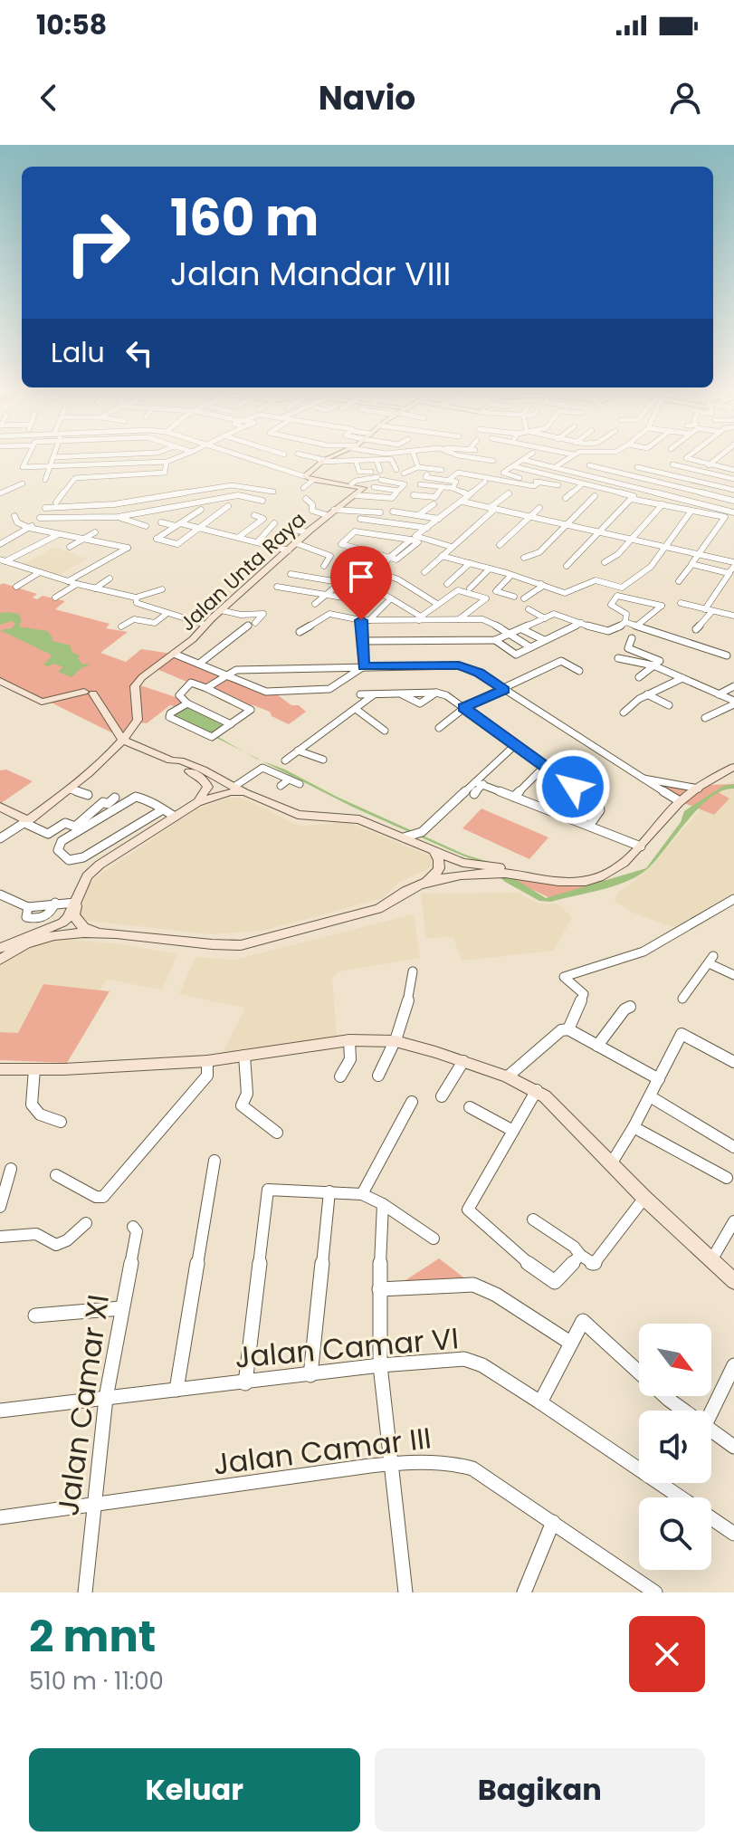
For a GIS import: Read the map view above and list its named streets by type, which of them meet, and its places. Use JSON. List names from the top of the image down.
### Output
{
  "streets": {
    "street": [
      "Jalan Unta Raya",
      "Jalan Camar VI",
      "Jalan Camar XI",
      "Jalan Camar III"
    ]
  },
  "crossings": [
    ["Jalan Camar VI", "Jalan Camar XI"],
    ["Jalan Camar XI", "Jalan Camar III"]
  ],
  "north": "bottom right",
  "page": {
    "status": "10:58",
    "header": "Navio",
    "turn": ["160 m", "Jalan Mandar VIII"],
    "then": "Lalu",
    "heading": ["2 mnt", "510 m · 11:00"],
    "buttons": ["Keluar", "Bagikan"]
  }
}
